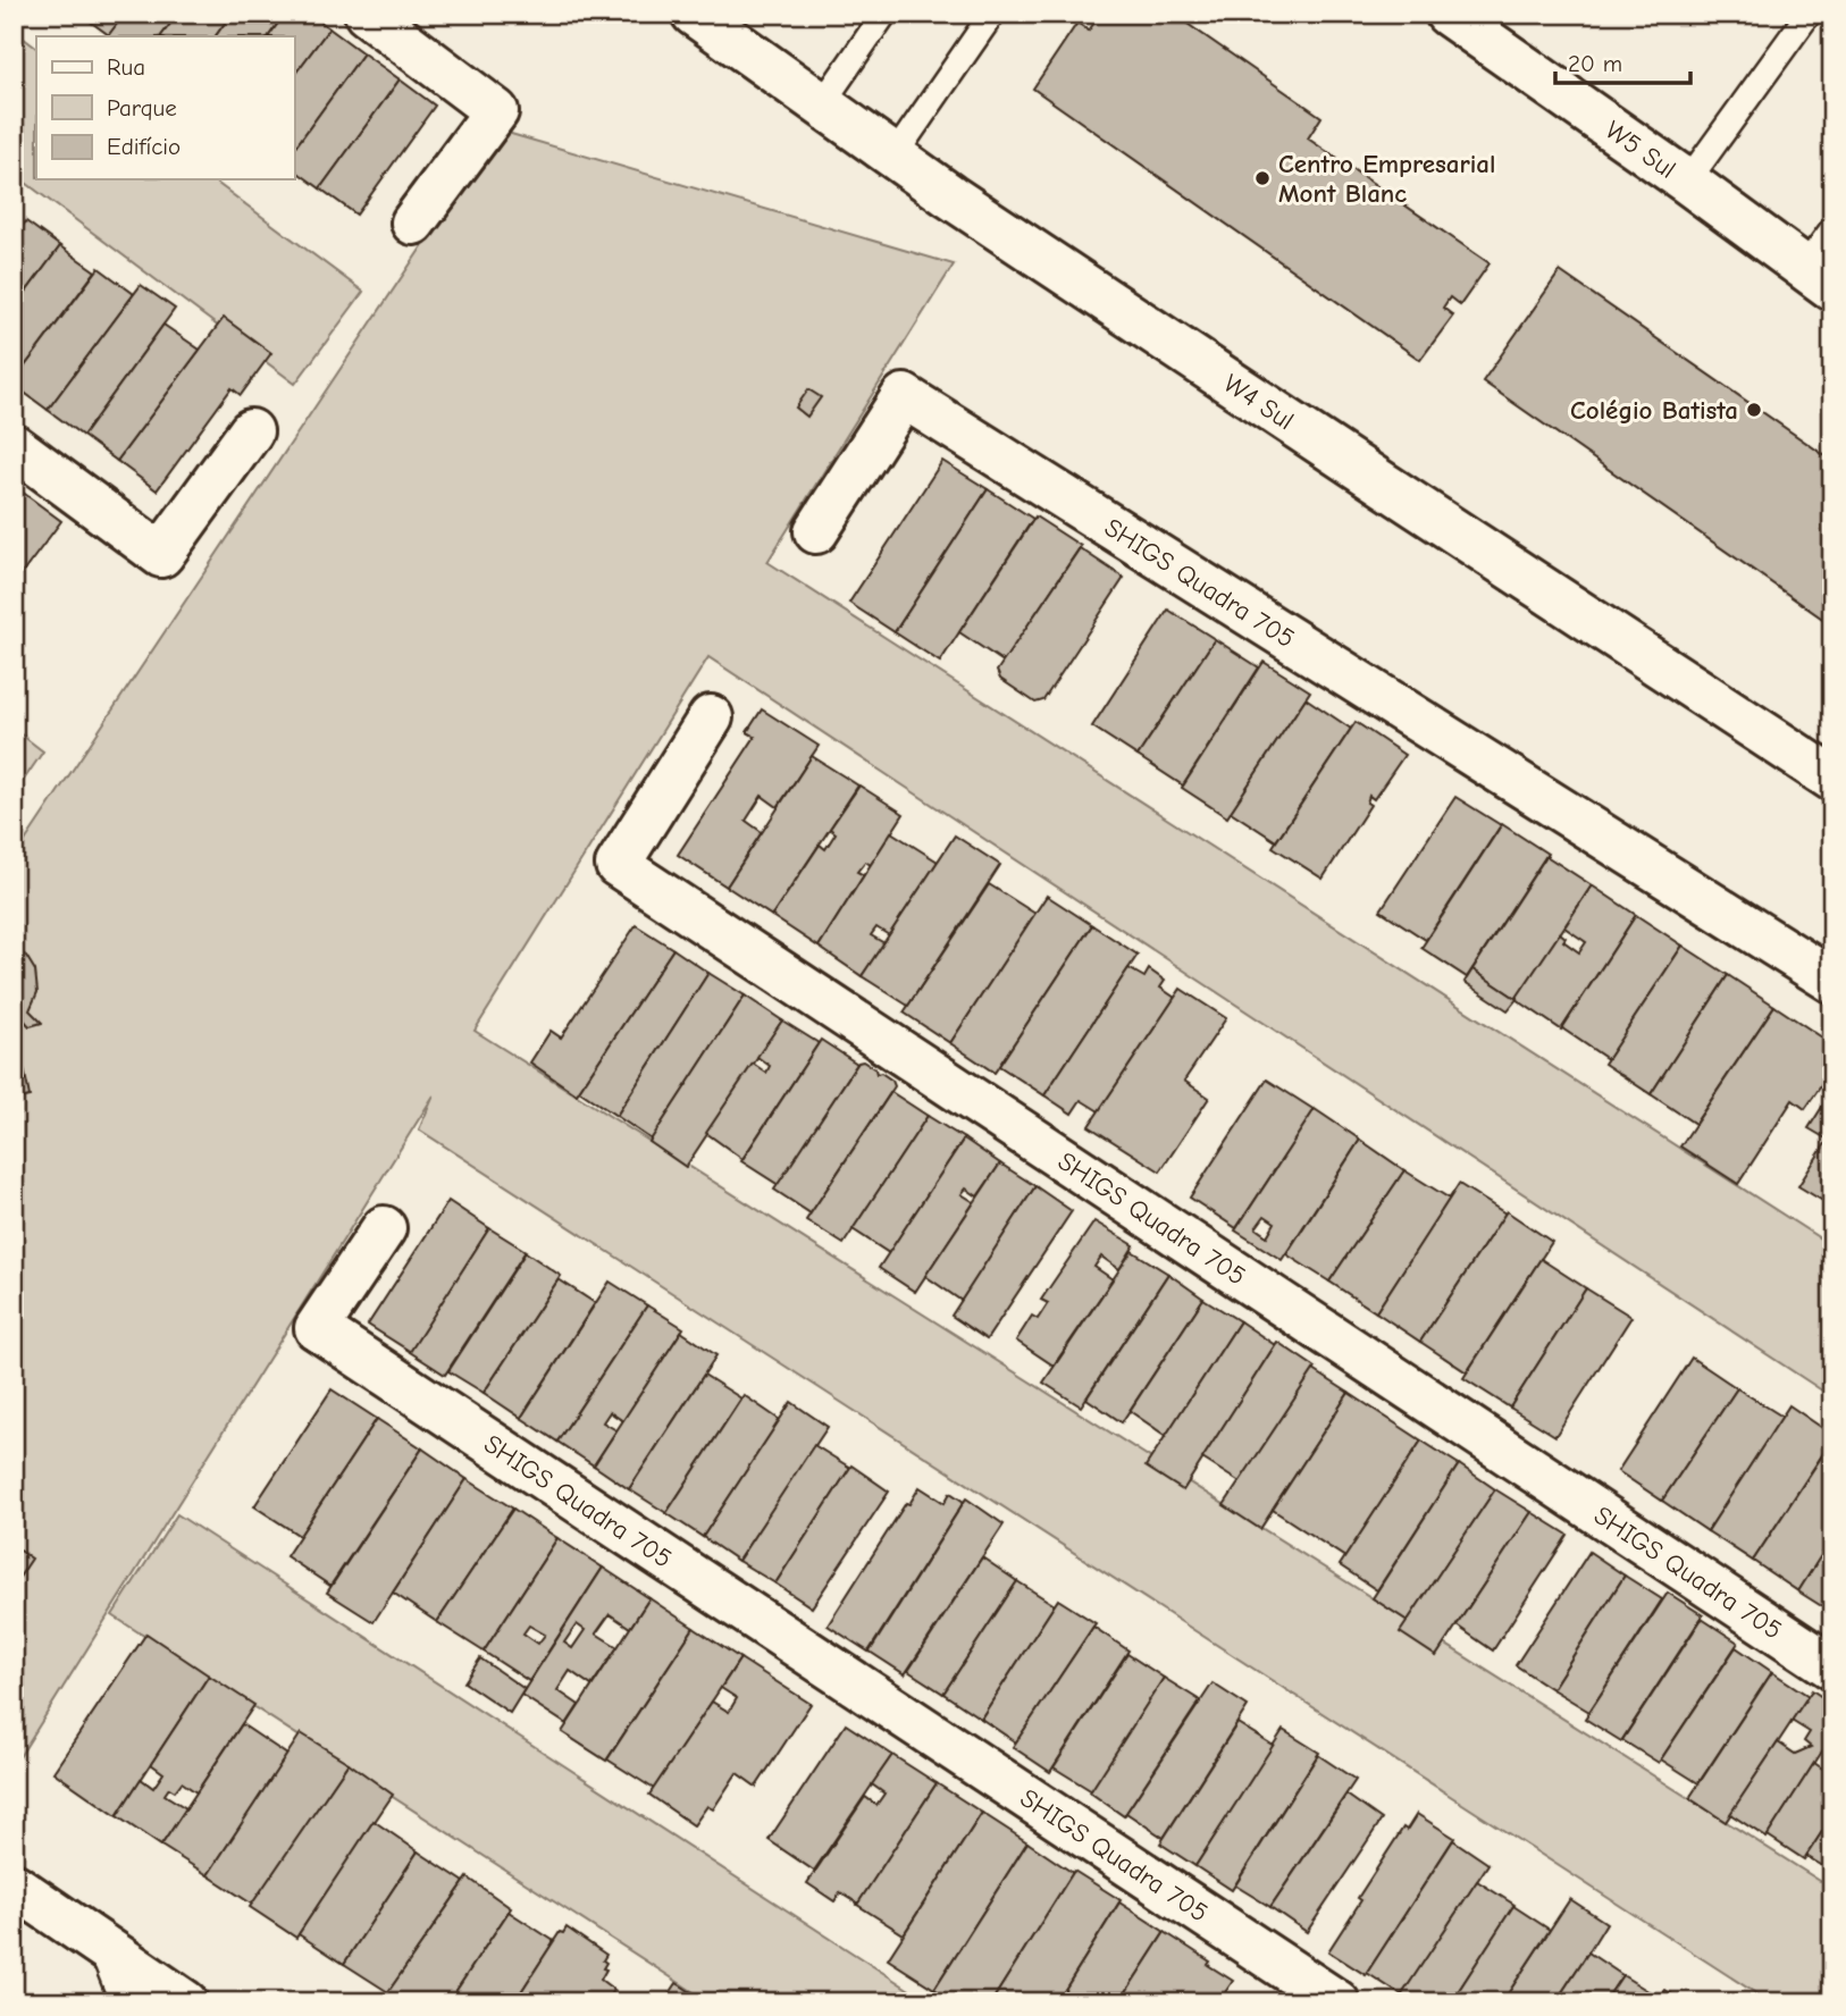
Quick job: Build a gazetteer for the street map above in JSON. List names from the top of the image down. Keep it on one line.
{"streets":{"street":["W5 Sul","W4 Sul","SHIGS Quadra 705"]},"places":["Centro Empresarial Mont Blanc","Colégio Batista"],"legend":["Rua","Parque","Edifício"],"scale_bar":"20 m"}
